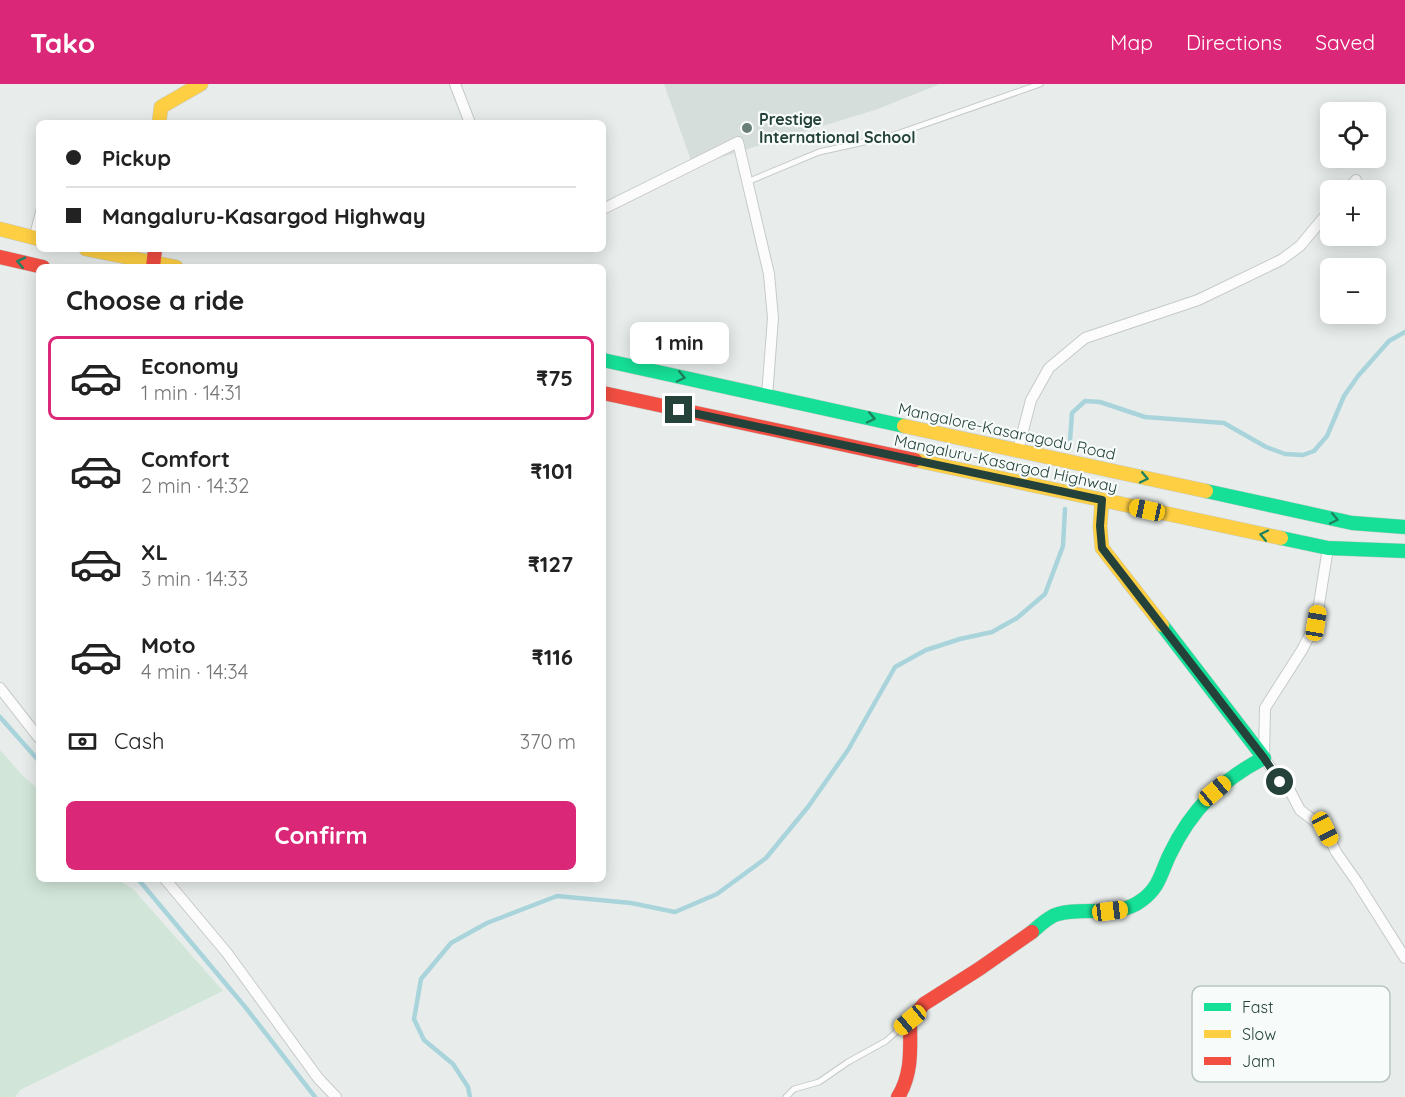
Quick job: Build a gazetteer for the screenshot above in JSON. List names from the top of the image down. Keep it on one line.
{"streets":{"main road":["Mangalore-Kasaragodu Road","Mangaluru-Kasargod Highway"]},"one_way":["Mangalore-Kasaragodu Road"],"places":["Prestige International School"],"legend":["Fast","Slow","Jam"],"page":{"header":"Tako","nav":["Map","Directions","Saved"],"map_buttons":["+","−"],"banner":["Pickup","Mangaluru-Kasargod Highway"],"heading":"Choose a ride","bubble":"1 min","list":[{"name":"Economy","note":"1 min · 14:31","value":"₹75"},{"name":"Comfort","note":"2 min · 14:32","value":"₹101"},{"name":"XL","note":"3 min · 14:33","value":"₹127"},{"name":"Moto","note":"4 min · 14:34","value":"₹116"}],"pay":["Cash","370 m"],"buttons":"Confirm"}}
